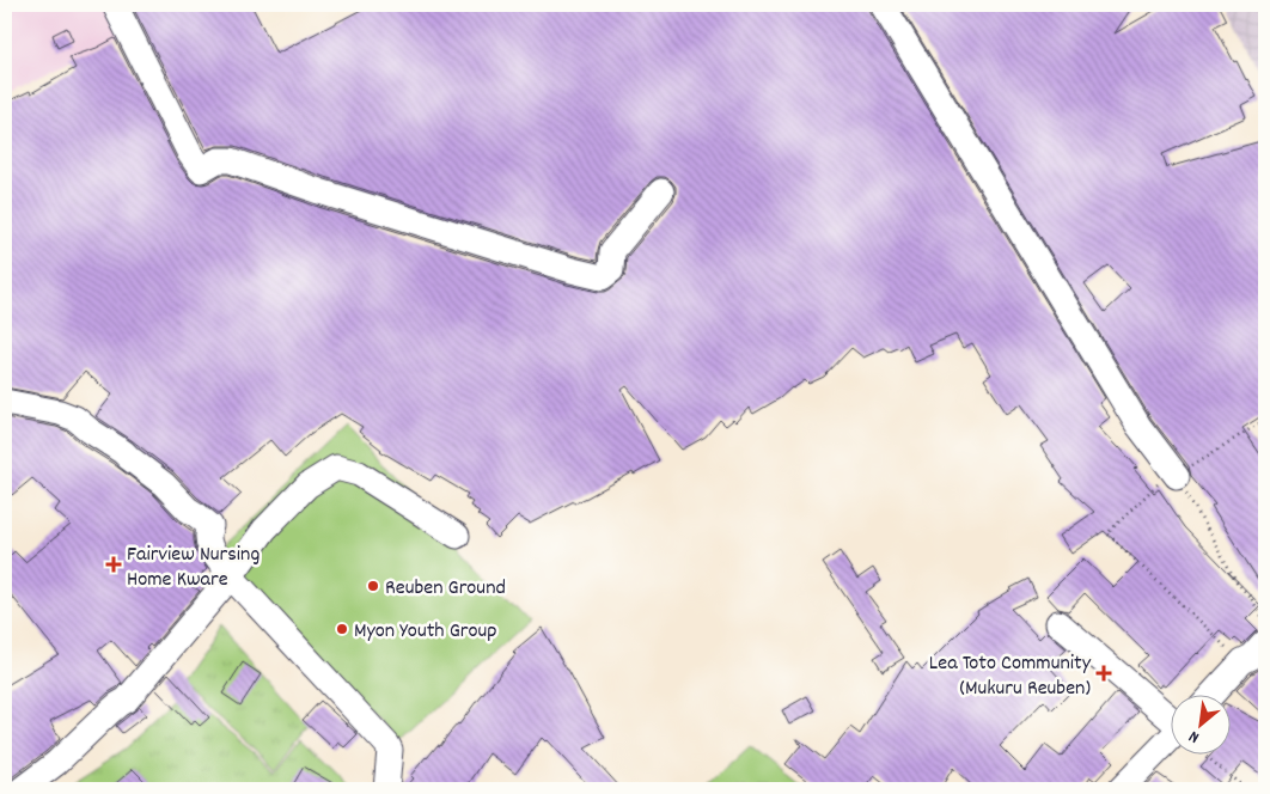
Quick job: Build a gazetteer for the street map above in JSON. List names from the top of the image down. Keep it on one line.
{"places":{"health":["Fairview Nursing Home Kware","Lea Toto Community (Mukuru Reuben)"],"other":["Reuben Ground","Myon Youth Group"]},"north":"bottom left"}
